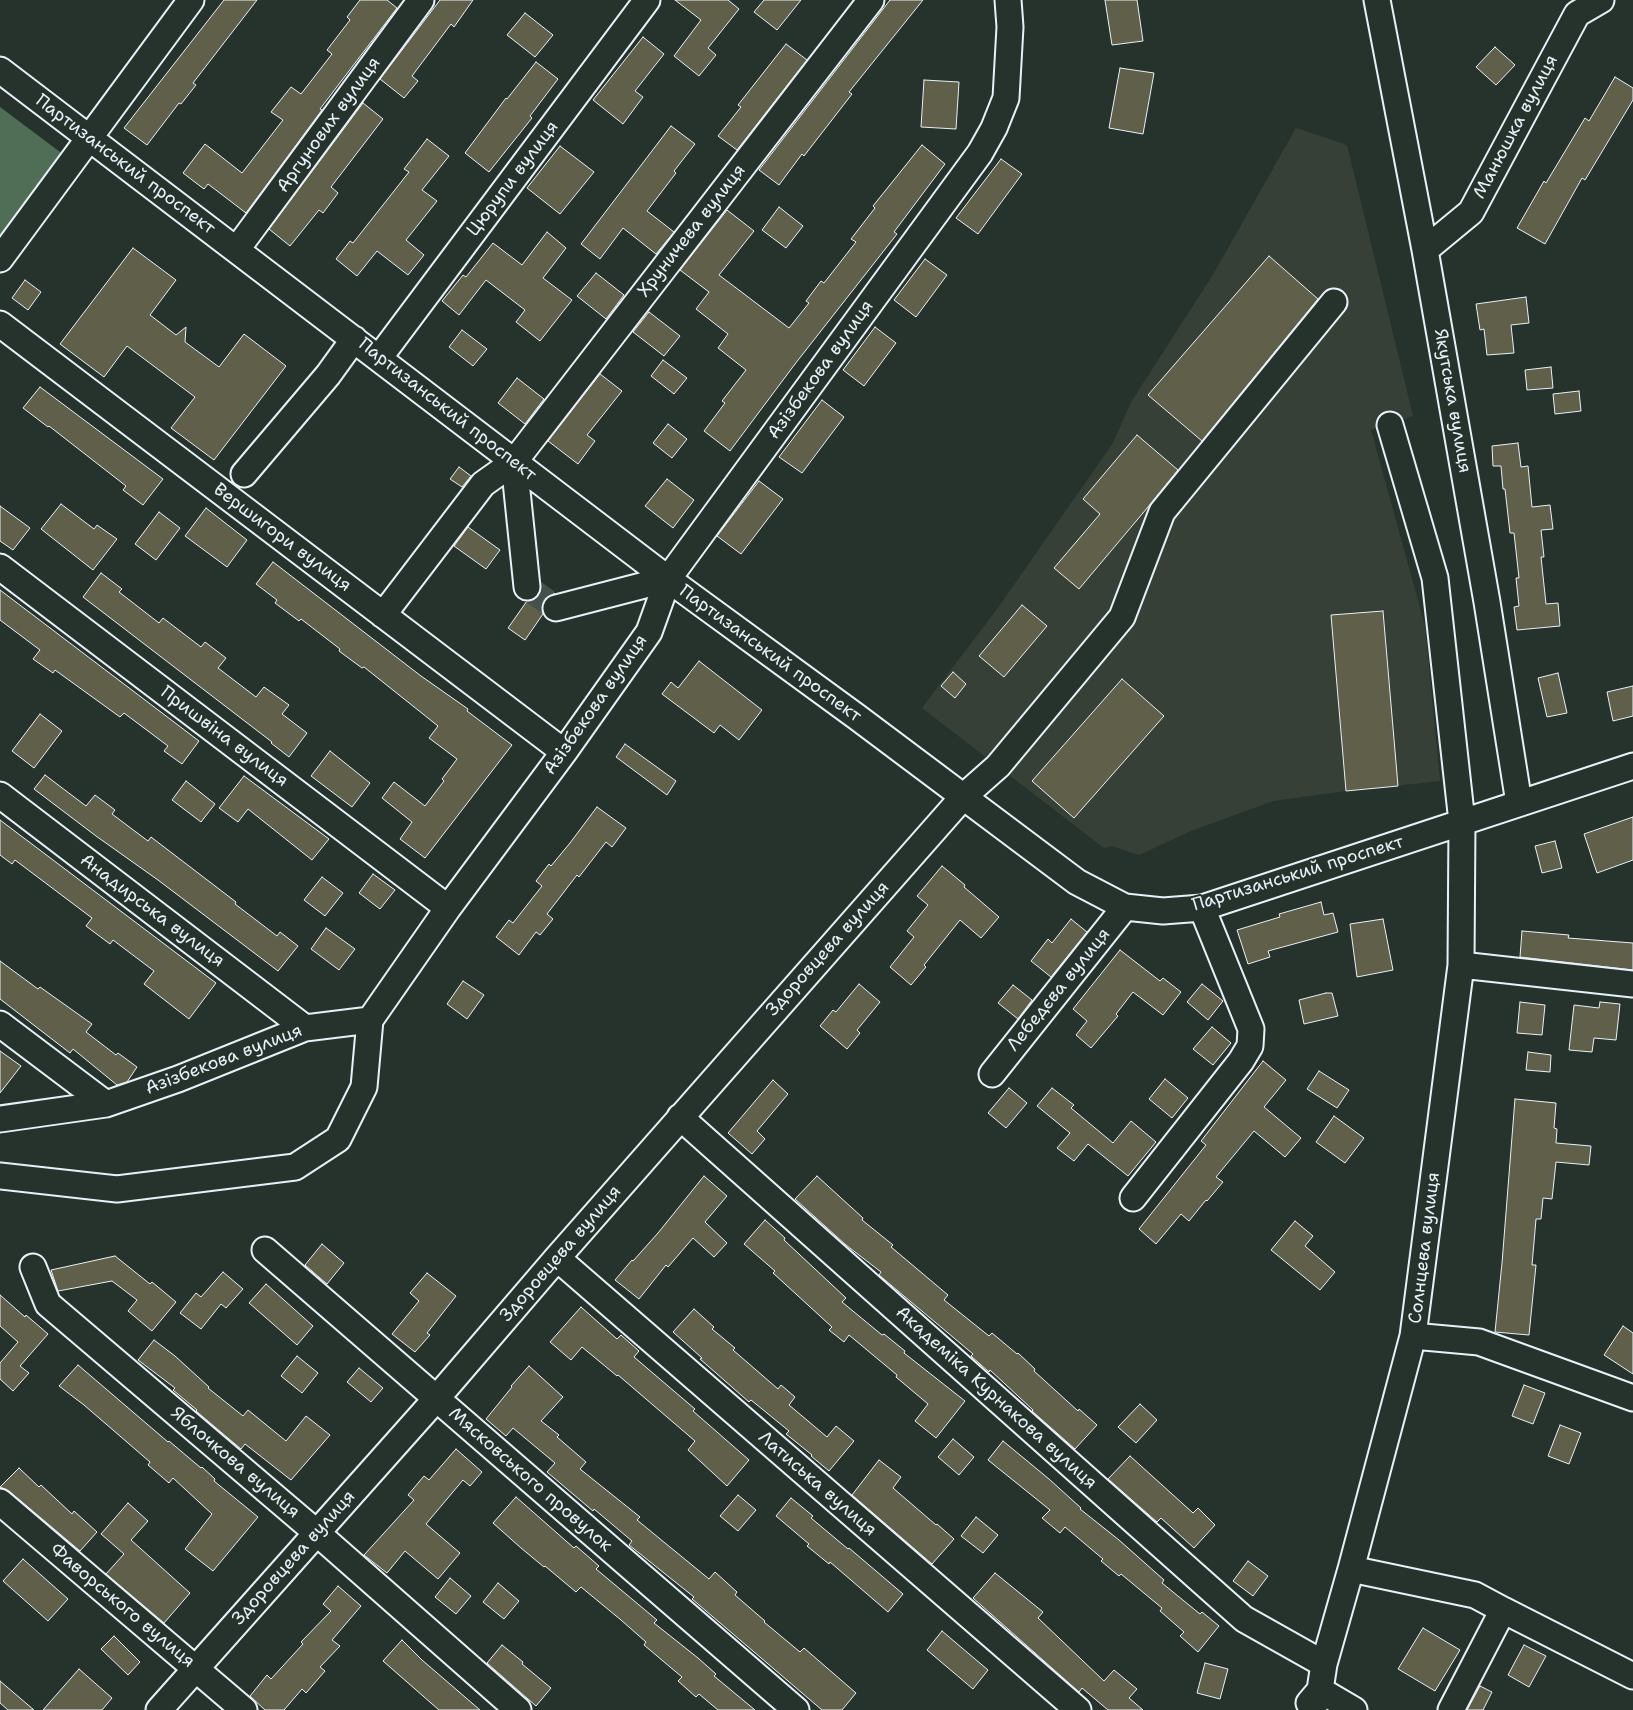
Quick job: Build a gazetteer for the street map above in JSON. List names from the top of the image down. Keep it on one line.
{"streets":{"street":["Аргунових вулиця","Манюшка вулиця","Партизанський проспект","Цюрупи вулиця","Хруничева вулиця","Азізбекова вулиця","Якутська вулиця","Вершигори вулиця","Пришвіна вулиця","Анадирська вулиця","Здоровцева вулиця","Лебедєва вулиця","Солнцева вулиця","Академіка Курнакова вулиця","Яблочкова вулиця","Мясковського провулок","Латиська вулиця","Фаворського вулиця"]},"crossings":[["Аргунових вулиця","Партизанський проспект"],["Манюшка вулиця","Якутська вулиця"],["Партизанський проспект","Цюрупи вулиця"],["Партизанський проспект","Хруничева вулиця"],["Партизанський проспект","Азізбекова вулиця"],["Партизанський проспект","Якутська вулиця"],["Партизанський проспект","Здоровцева вулиця"],["Партизанський проспект","Лебедєва вулиця"],["Партизанський проспект","Солнцева вулиця"],["Хруничева вулиця","Вершигори вулиця"],["Азізбекова вулиця","Вершигори вулиця"],["Азізбекова вулиця","Пришвіна вулиця"],["Азізбекова вулиця","Анадирська вулиця"],["Здоровцева вулиця","Академіка Курнакова вулиця"],["Здоровцева вулиця","Яблочкова вулиця"],["Здоровцева вулиця","Мясковського провулок"],["Здоровцева вулиця","Латиська вулиця"],["Здоровцева вулиця","Фаворського вулиця"],["Солнцева вулиця","Академіка Курнакова вулиця"]]}
